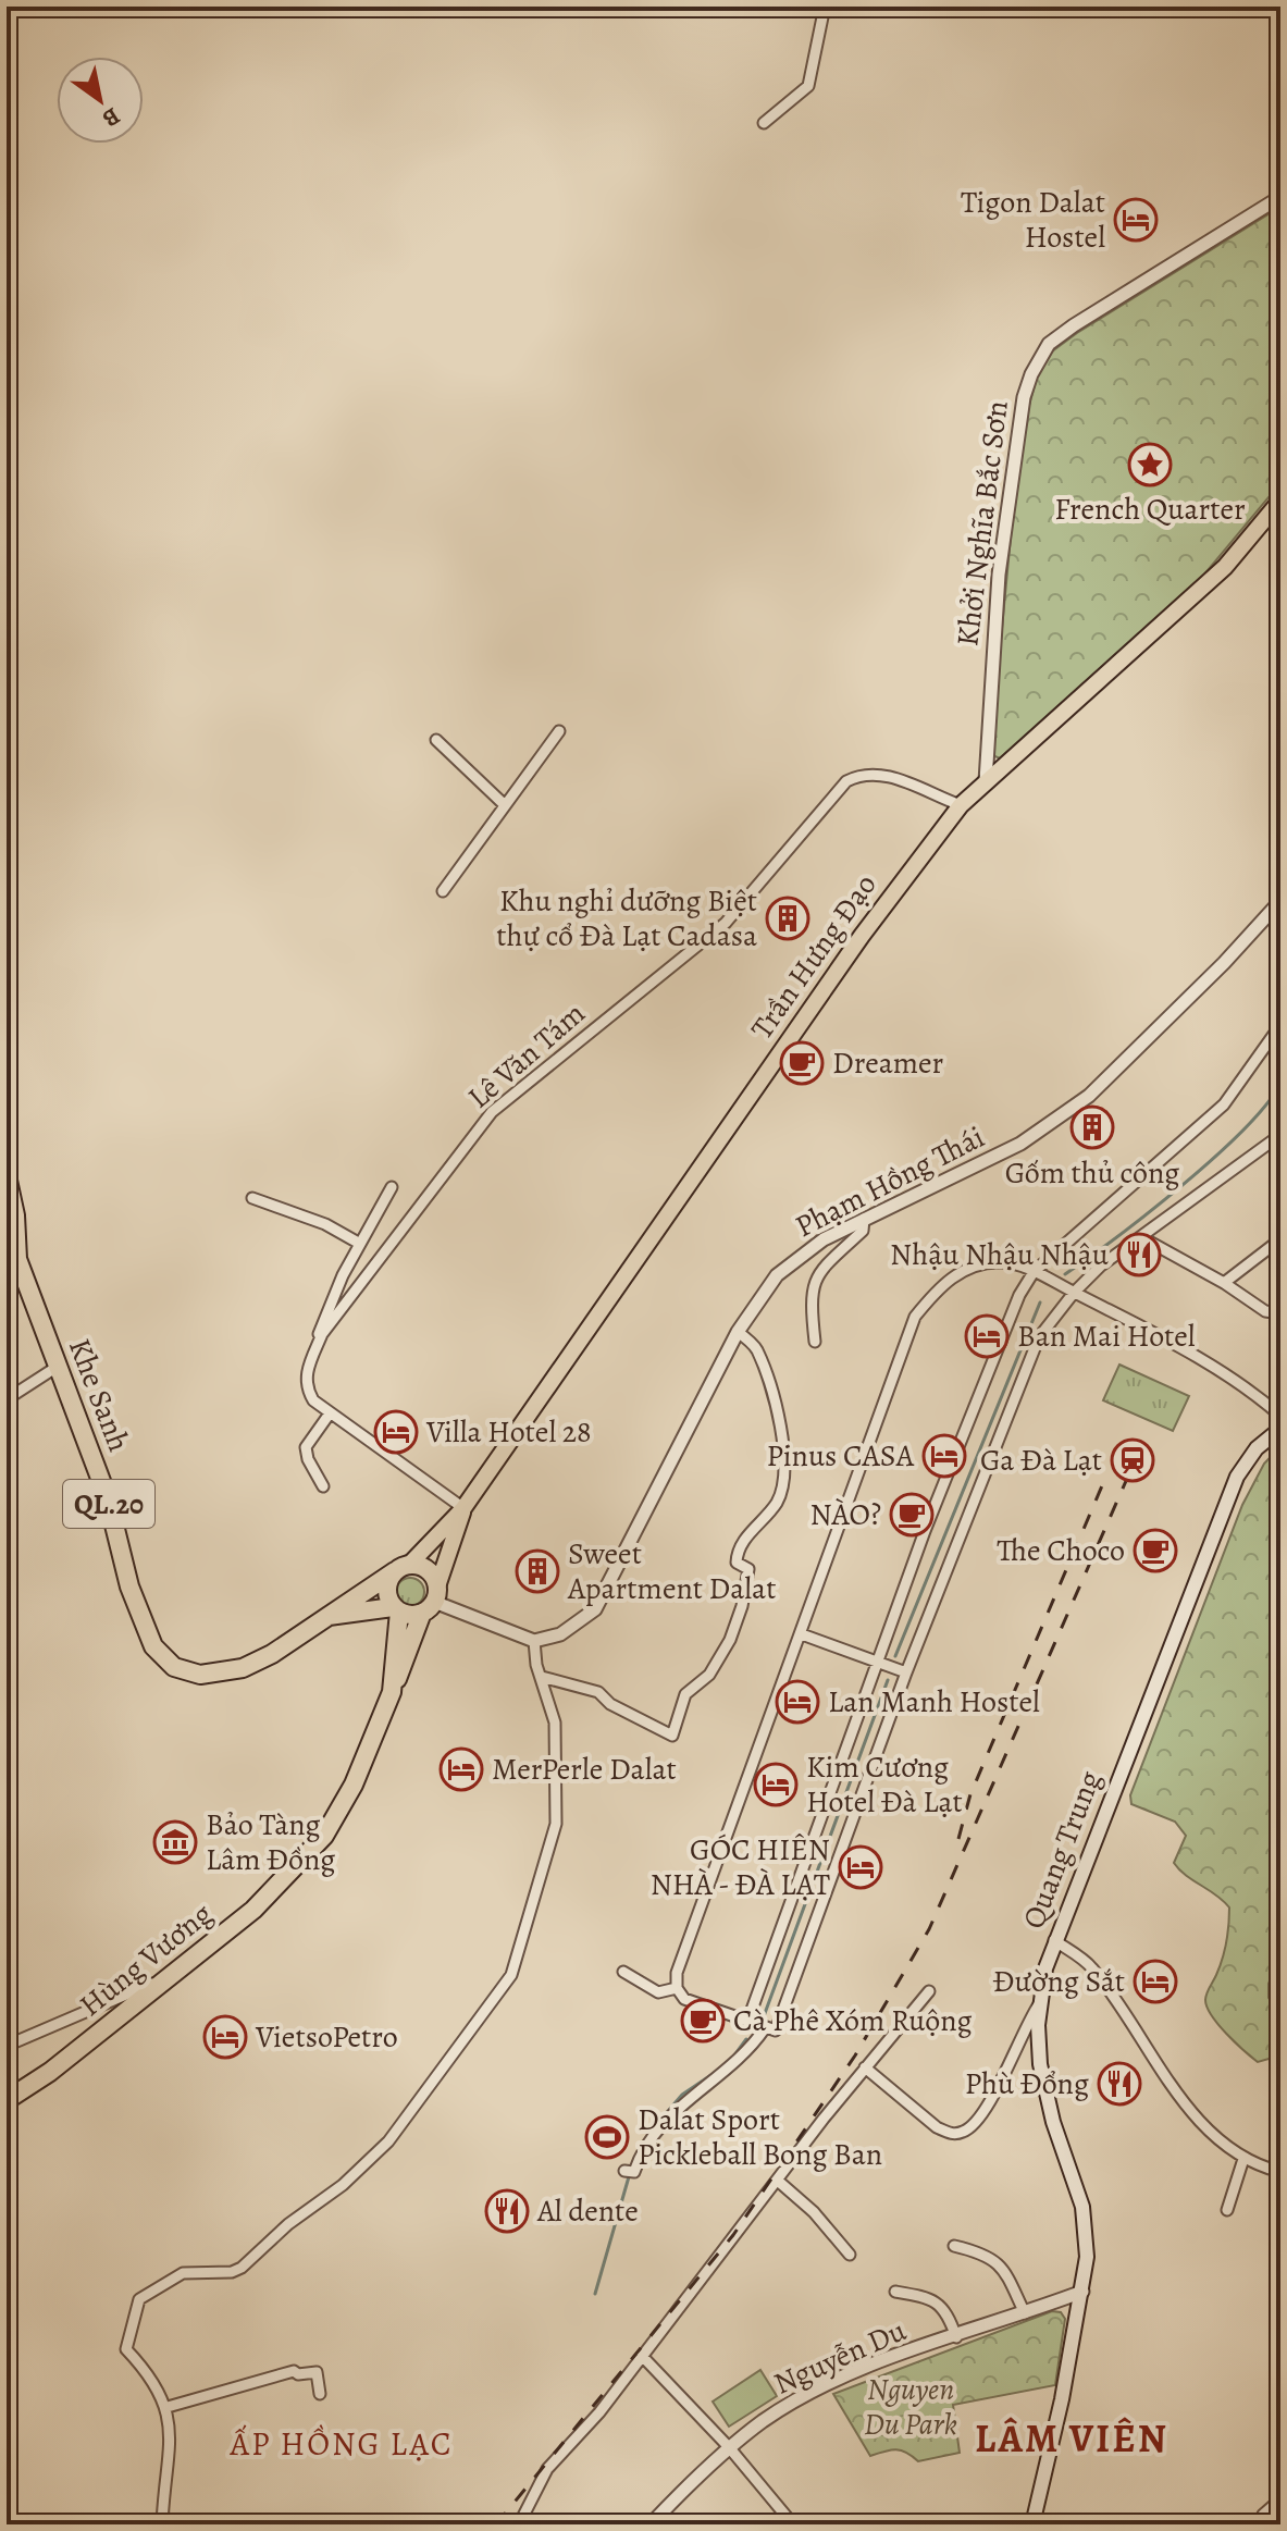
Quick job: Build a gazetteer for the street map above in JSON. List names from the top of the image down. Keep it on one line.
{"streets":{"highway":["Khe Sanh","QL.20","Hùng Vương"],"main road":["Trần Hưng Đạo","Quang Trung"],"street":["Khởi Nghĩa Bắc Sơn","Lê Văn Tám","Phạm Hồng Thái","Nguyễn Du"]},"crossings":[["Khởi Nghĩa Bắc Sơn","Trần Hưng Đạo"],["Trần Hưng Đạo","Lê Văn Tám"],["Trần Hưng Đạo","Khe Sanh"],["Trần Hưng Đạo","QL.20"],["Trần Hưng Đạo","Hùng Vương"],["Khe Sanh","QL.20"],["Khe Sanh","Hùng Vương"],["QL.20","Hùng Vương"],["Quang Trung","Nguyễn Du"]],"districts":["LÂM VIÊN","ẤP HỒNG LẠC"],"parks":["Nguyen Du Park"],"places":{"hotel":["Tigon Dalat Hostel","Ban Mai Hotel","Villa Hotel 28","Pinus CASA","Lan Manh Hostel","MerPerle Dalat","Kim Cương Hotel Đà Lạt","GÓC HIÊN NHÀ - ĐÀ LẠT","Đường Sắt","VietsoPetro"],"place":["French Quarter"],"building":["Khu nghỉ dưỡng Biệt thự cổ Đà Lạt Cadasa","Gốm thủ công","Sweet Apartment Dalat"],"cafe":["Dreamer","NÀO?","The Choco","Cà Phê Xóm Ruộng"],"restaurant":["Nhậu Nhậu Nhậu","Phù Đổng","Al dente"],"station":["Ga Đà Lạt"],"museum":["Bảo Tàng Lâm Đồng"],"sports":["Dalat Sport Pickleball Bong Ban"]},"north":"bottom right"}
